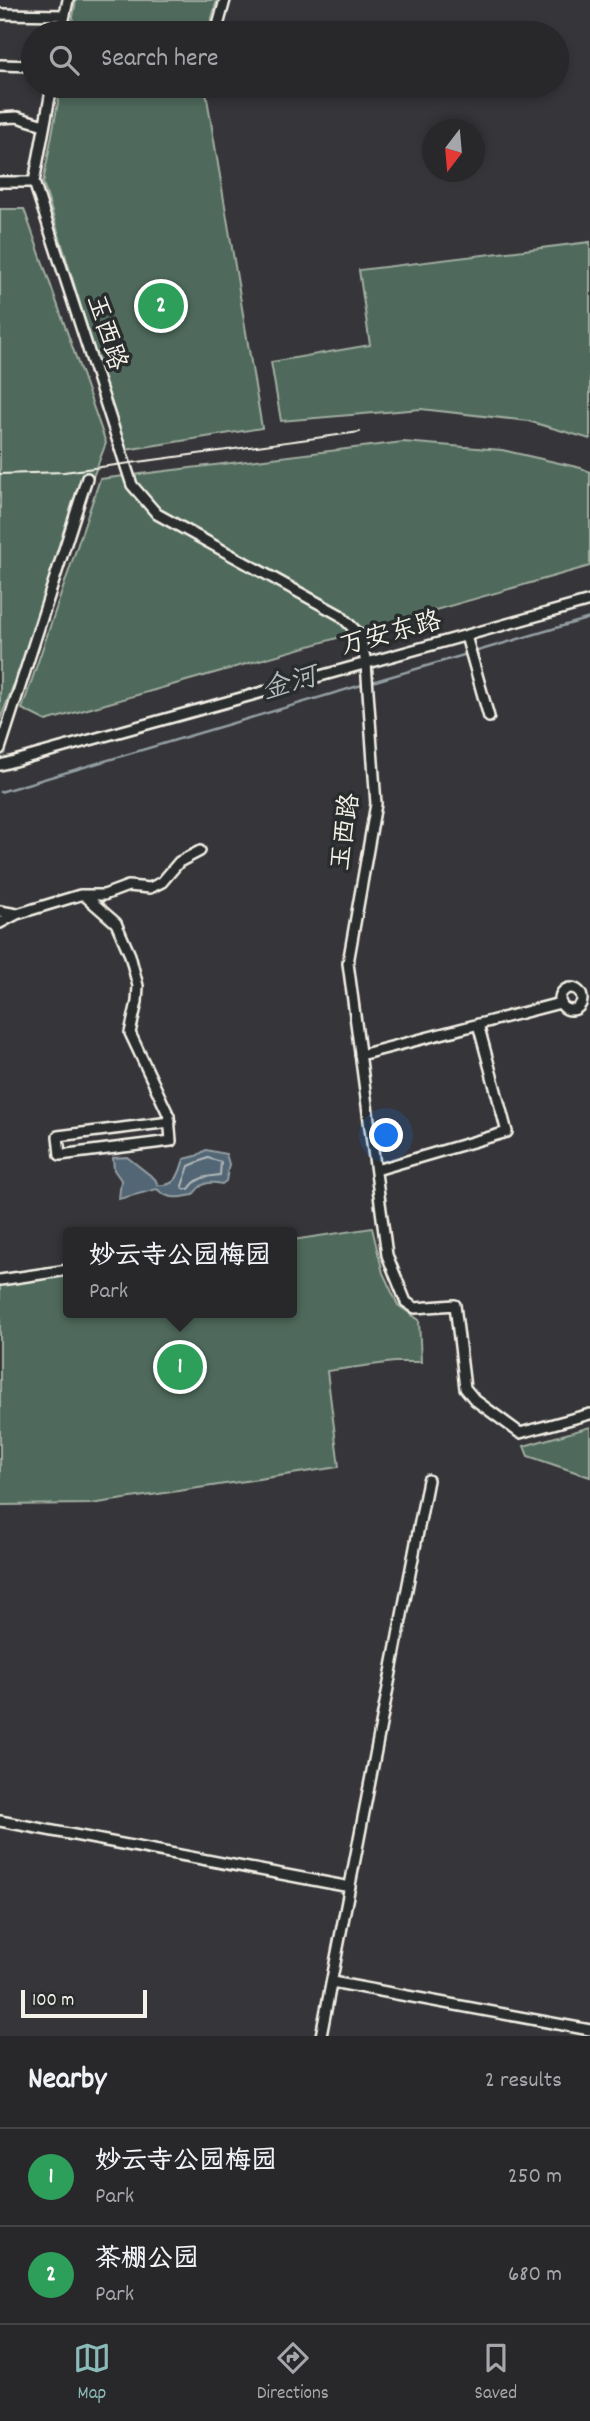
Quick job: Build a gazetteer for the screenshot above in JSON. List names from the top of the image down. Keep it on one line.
{"streets":{"street":["玉西路","万安东路"]},"crossings":[["玉西路","万安东路"]],"water":["金河"],"scale_bar":"100 m","north":"bottom","page":{"search":"Search here","pins":["2","1"],"popup":["妙云寺公园梅园","Park"],"scale":"100 m","heading":["Nearby","2 results"],"list":[{"mark":"1","name":"妙云寺公园梅园","note":"Park","value":"250 m"},{"mark":"2","name":"茶棚公园","note":"Park","value":"680 m"}],"nav":["Map","Directions","Saved"]}}
